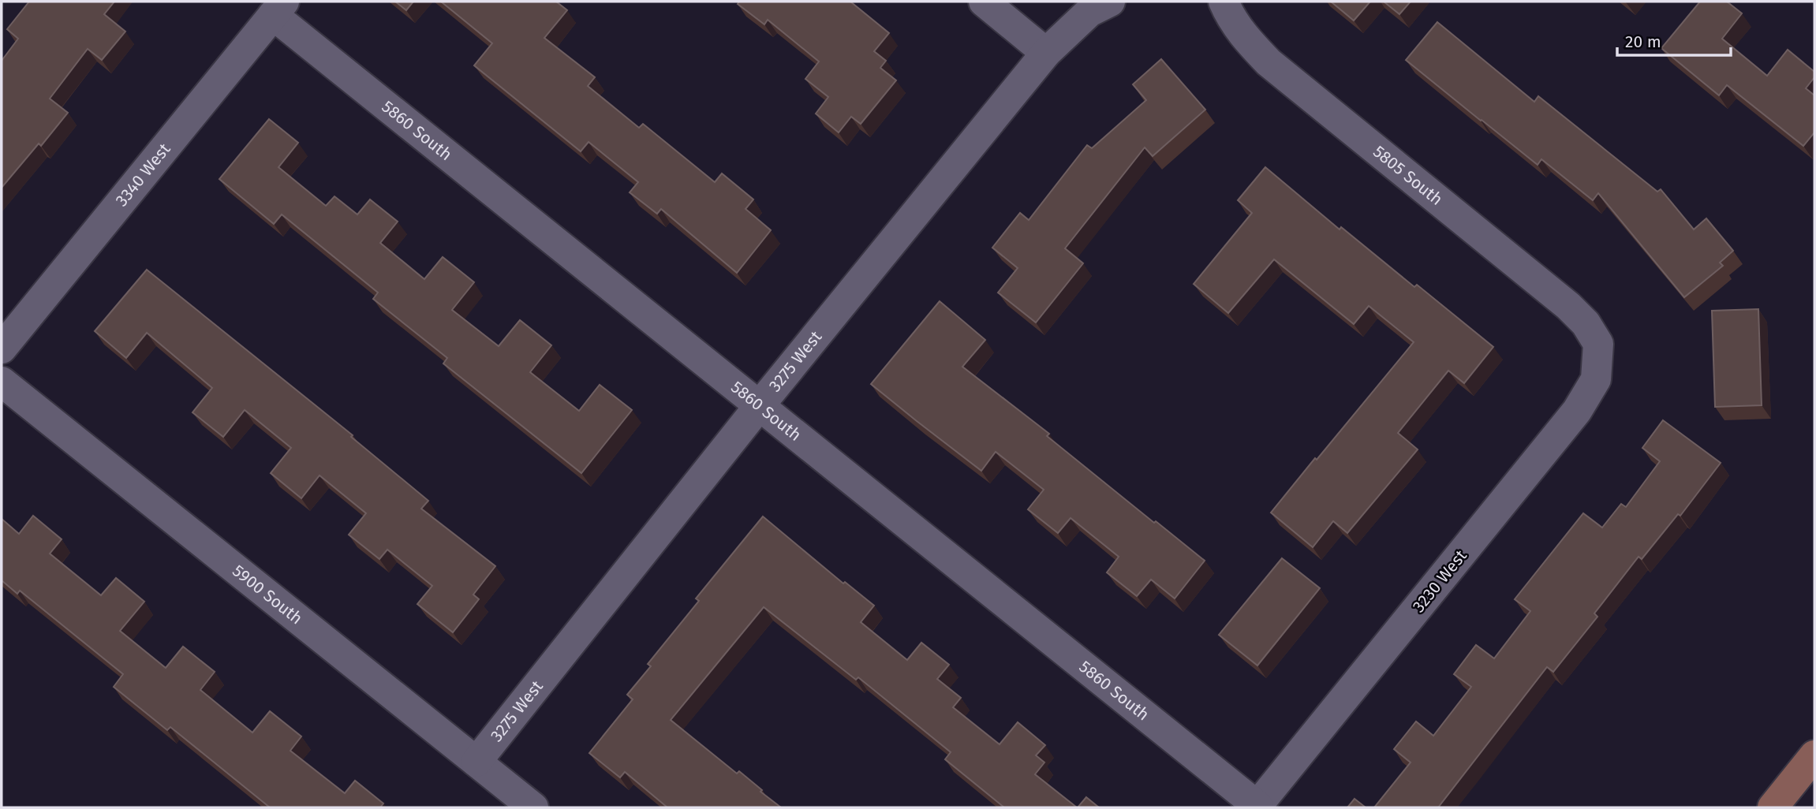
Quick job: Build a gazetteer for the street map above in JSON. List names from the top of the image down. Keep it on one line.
{"streets":{"street":["5860 South","3340 West","5805 South","3275 West","3230 West","5900 South"]},"crossings":[["5860 South","3340 West"],["5860 South","3275 West"],["5860 South","3230 West"],["5805 South","3230 West"],["3275 West","5900 South"]],"scale_bar":"20 m"}
